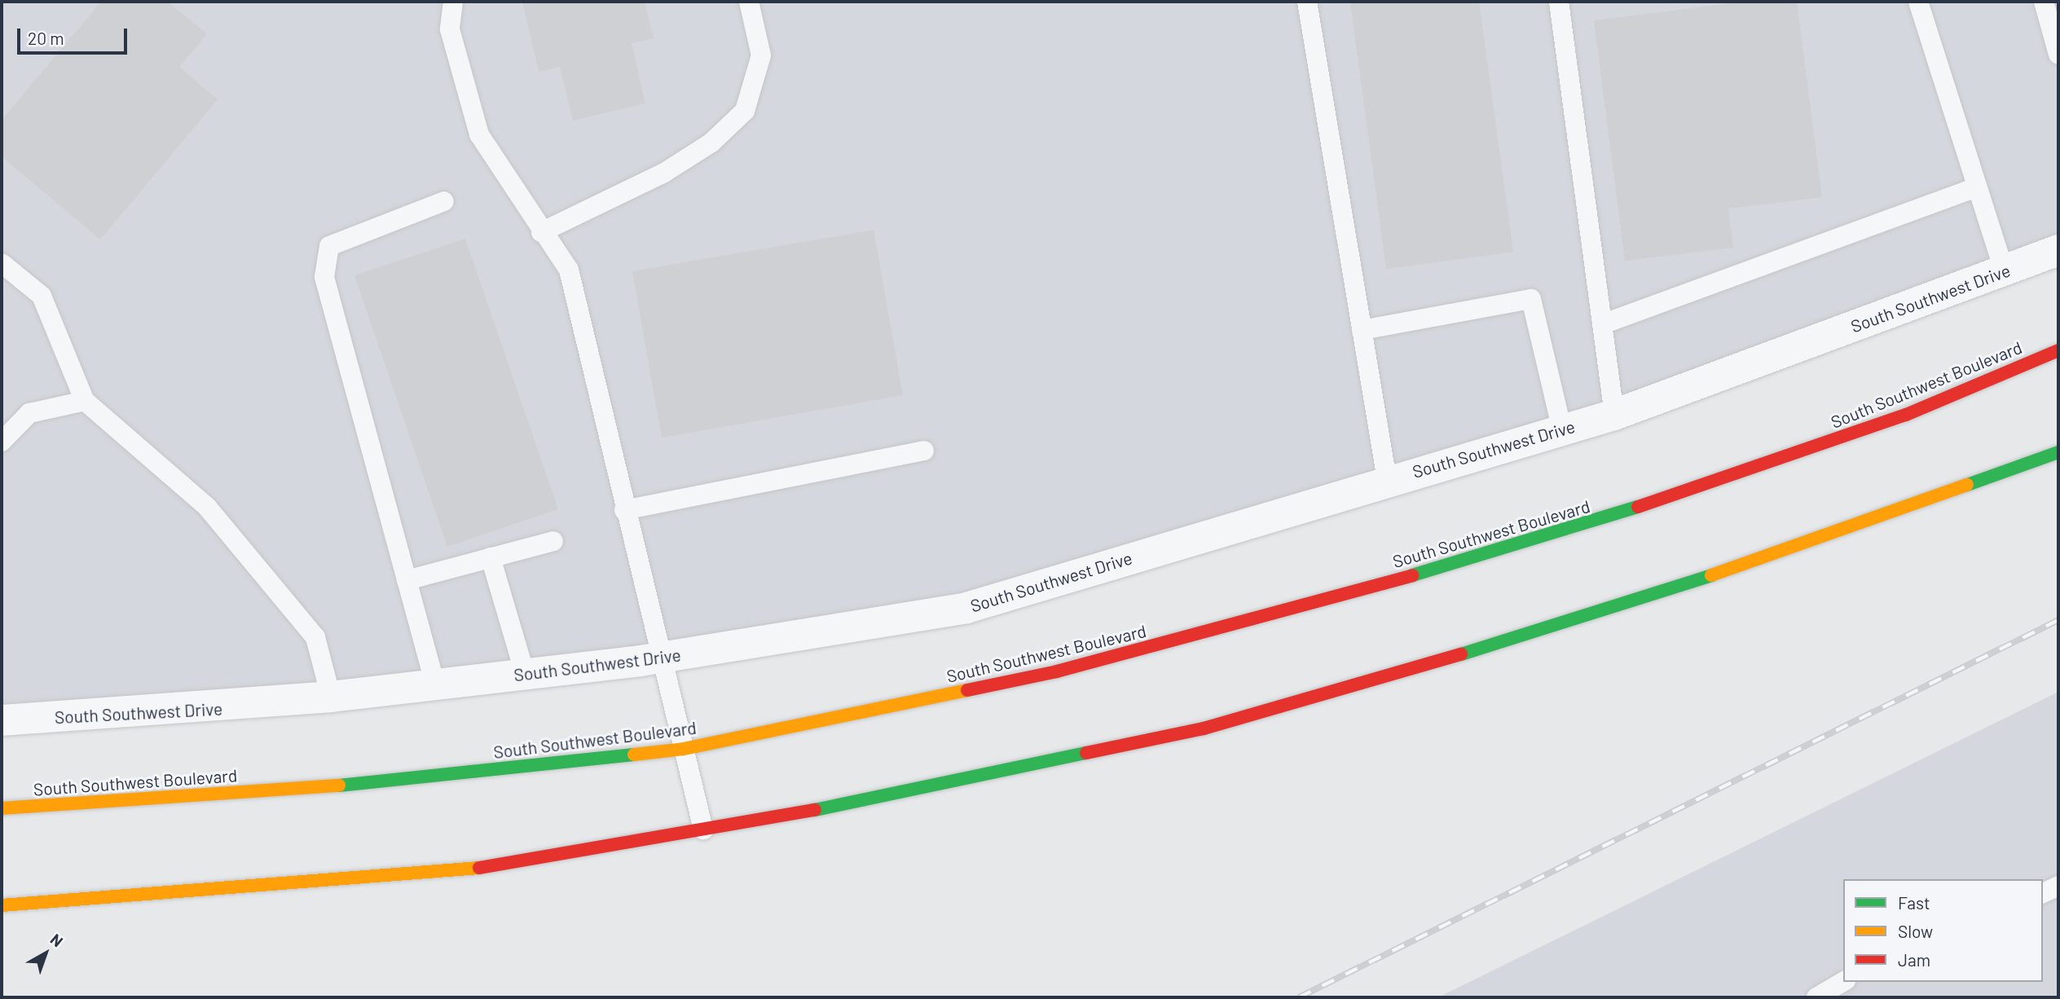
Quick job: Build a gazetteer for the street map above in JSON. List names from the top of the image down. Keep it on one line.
{"streets":{"main road":["South Southwest Boulevard"],"street":["South Southwest Drive"]},"legend":["Fast","Slow","Jam"],"scale_bar":"20 m","north":"top right"}
